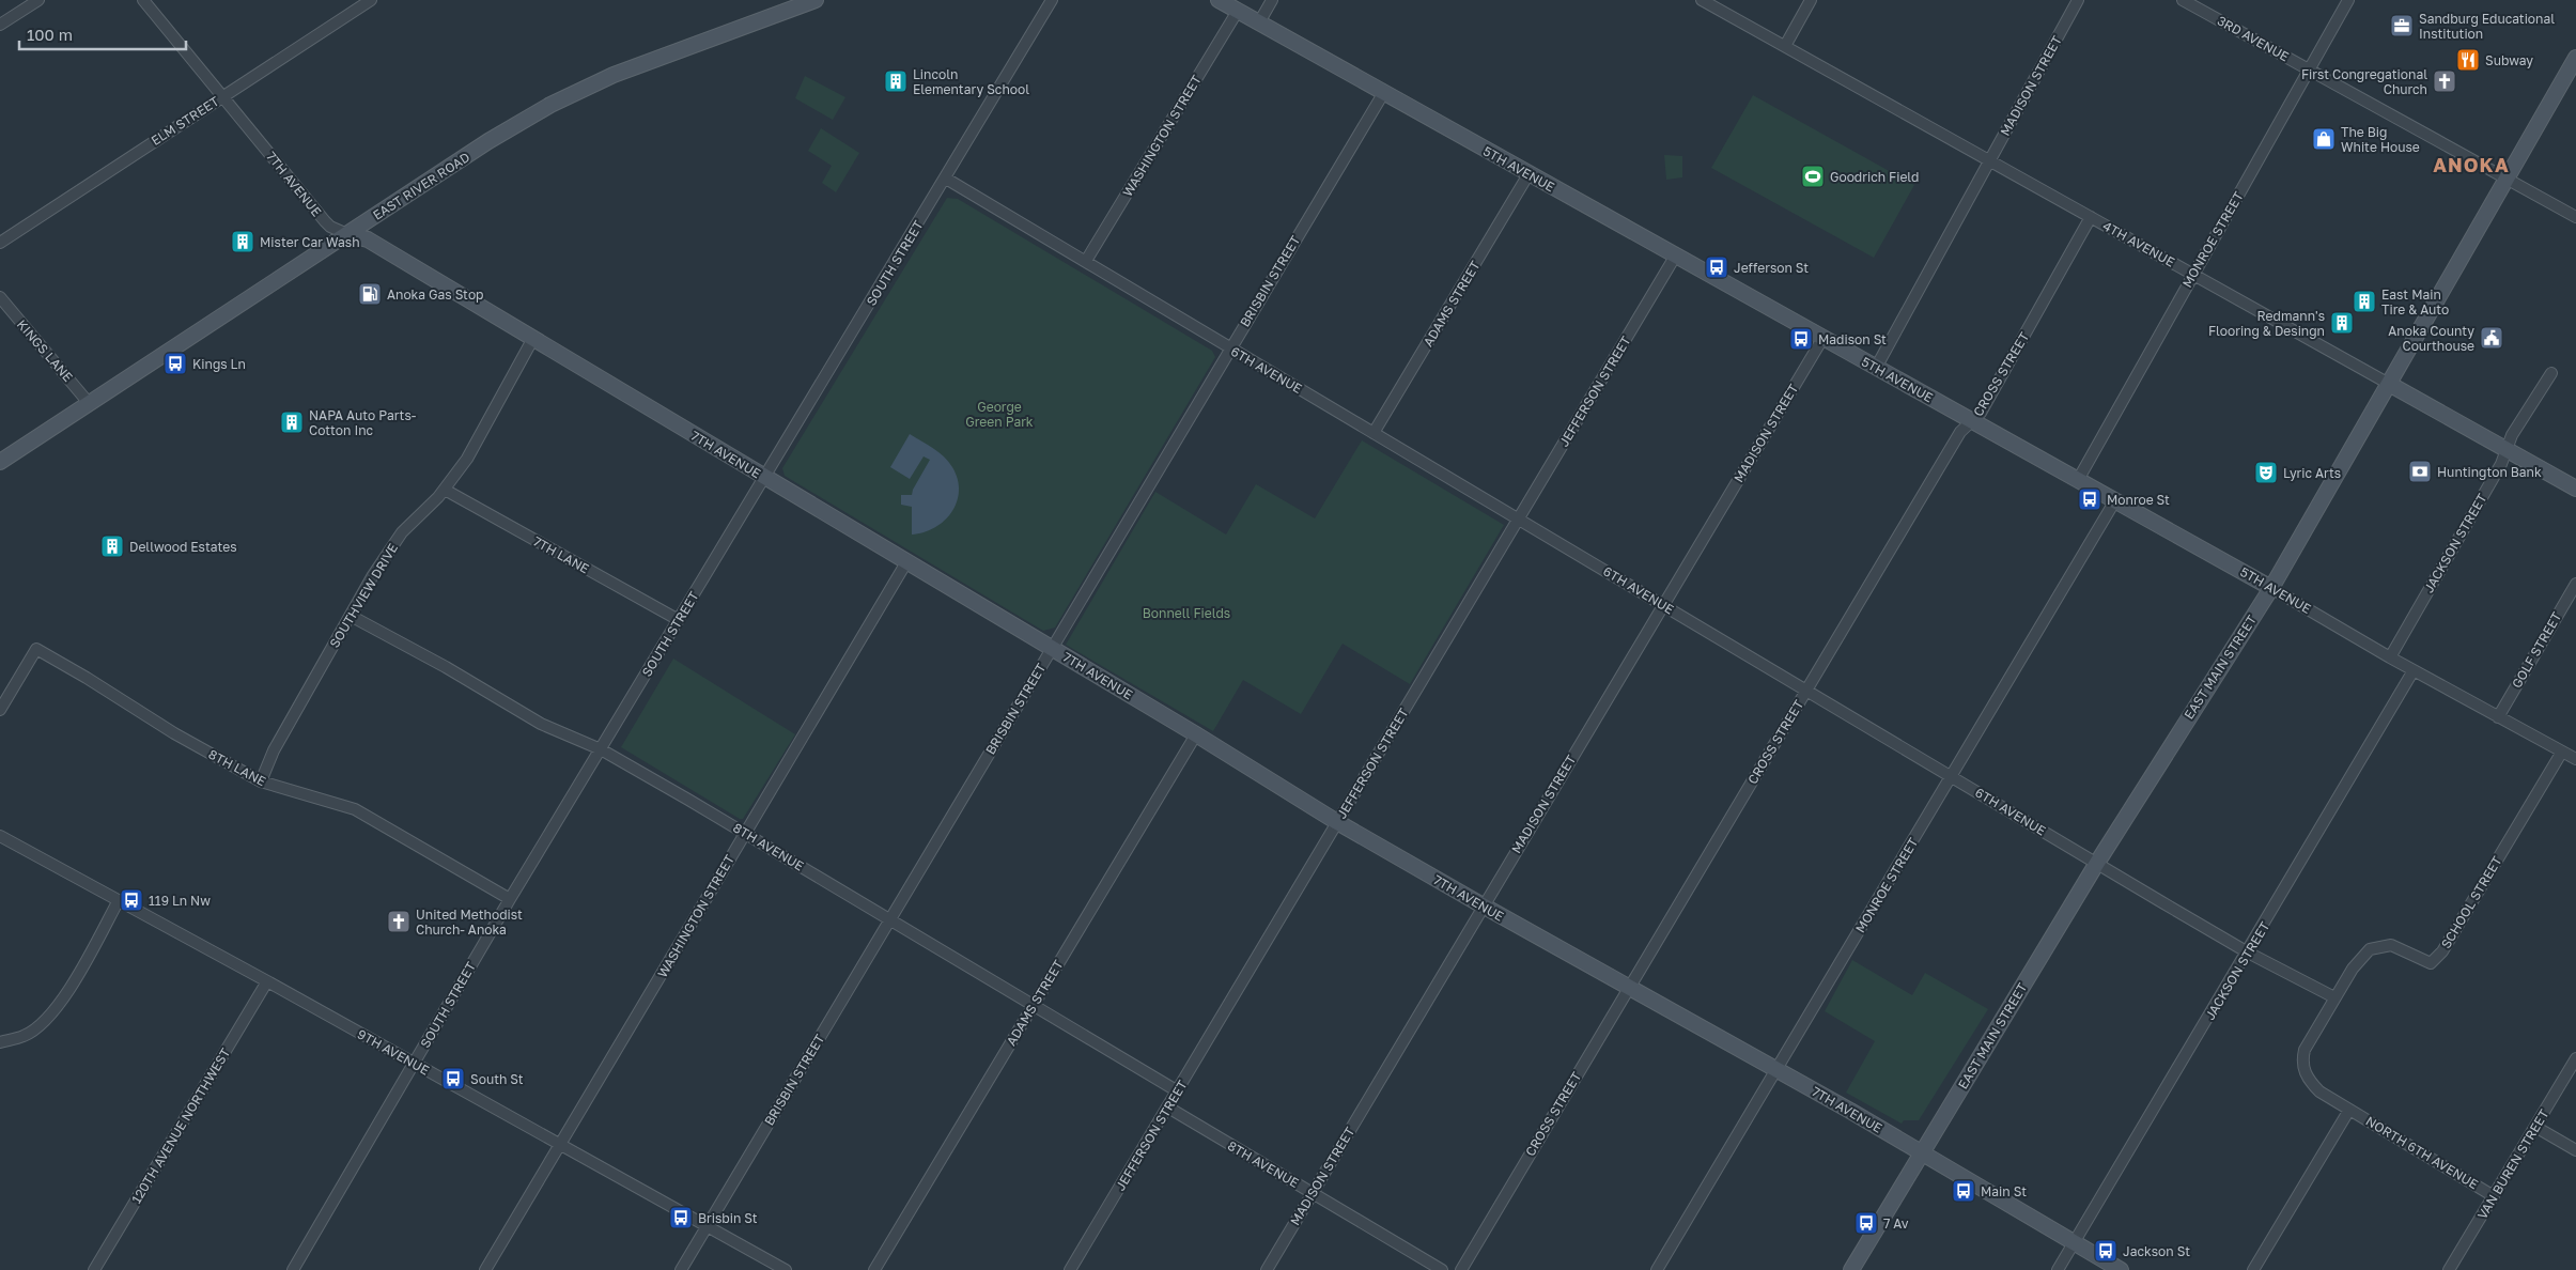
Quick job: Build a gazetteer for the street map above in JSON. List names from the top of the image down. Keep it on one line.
{"streets":{"main road":["5TH AVENUE","7TH AVENUE","EAST RIVER ROAD","4TH AVENUE","EAST MAIN STREET"],"street":["3RD AVENUE","MADISON STREET","ELM STREET","WASHINGTON STREET","MONROE STREET","SOUTH STREET","BRISBIN STREET","ADAMS STREET","KINGS LANE","6TH AVENUE","CROSS STREET","JEFFERSON STREET","JACKSON STREET","7TH LANE","SOUTHVIEW DRIVE","GOLF STREET","8TH LANE","8TH AVENUE","SCHOOL STREET","9TH AVENUE","120TH AVENUE NORTHWEST","NORTH 6TH AVENUE","VAN BUREN STREET"]},"crossings":[["3RD AVENUE","MONROE STREET"],["3RD AVENUE","EAST MAIN STREET"],["MADISON STREET","5TH AVENUE"],["MADISON STREET","7TH AVENUE"],["MADISON STREET","4TH AVENUE"],["MADISON STREET","6TH AVENUE"],["MADISON STREET","8TH AVENUE"],["ELM STREET","7TH AVENUE"],["WASHINGTON STREET","5TH AVENUE"],["WASHINGTON STREET","7TH AVENUE"],["WASHINGTON STREET","6TH AVENUE"],["WASHINGTON STREET","8TH AVENUE"],["WASHINGTON STREET","9TH AVENUE"],["5TH AVENUE","MONROE STREET"],["5TH AVENUE","BRISBIN STREET"],["5TH AVENUE","ADAMS STREET"],["5TH AVENUE","CROSS STREET"],["5TH AVENUE","JEFFERSON STREET"],["5TH AVENUE","JACKSON STREET"],["5TH AVENUE","GOLF STREET"],["5TH AVENUE","EAST MAIN STREET"],["5TH AVENUE","SCHOOL STREET"],["7TH AVENUE","EAST RIVER ROAD"],["7TH AVENUE","MONROE STREET"],["7TH AVENUE","SOUTH STREET"],["7TH AVENUE","BRISBIN STREET"],["7TH AVENUE","ADAMS STREET"],["7TH AVENUE","CROSS STREET"],["7TH AVENUE","JEFFERSON STREET"],["7TH AVENUE","JACKSON STREET"],["7TH AVENUE","SOUTHVIEW DRIVE"],["7TH AVENUE","EAST MAIN STREET"],["EAST RIVER ROAD","KINGS LANE"],["MONROE STREET","4TH AVENUE"],["MONROE STREET","6TH AVENUE"],["4TH AVENUE","CROSS STREET"],["4TH AVENUE","JACKSON STREET"],["4TH AVENUE","EAST MAIN STREET"],["SOUTH STREET","6TH AVENUE"],["SOUTH STREET","7TH LANE"],["SOUTH STREET","8TH LANE"],["SOUTH STREET","8TH AVENUE"],["SOUTH STREET","9TH AVENUE"],["BRISBIN STREET","6TH AVENUE"],["BRISBIN STREET","8TH AVENUE"],["BRISBIN STREET","9TH AVENUE"],["ADAMS STREET","6TH AVENUE"],["ADAMS STREET","8TH AVENUE"],["6TH AVENUE","CROSS STREET"],["6TH AVENUE","JEFFERSON STREET"],["6TH AVENUE","JACKSON STREET"],["6TH AVENUE","EAST MAIN STREET"],["6TH AVENUE","SCHOOL STREET"],["JEFFERSON STREET","8TH AVENUE"],["7TH LANE","SOUTHVIEW DRIVE"],["SOUTHVIEW DRIVE","8TH LANE"],["SOUTHVIEW DRIVE","8TH AVENUE"],["SCHOOL STREET","NORTH 6TH AVENUE"],["9TH AVENUE","120TH AVENUE NORTHWEST"],["NORTH 6TH AVENUE","VAN BUREN STREET"]],"districts":["ANOKA"],"parks":["George Green Park","Bonnell Fields"],"places":{"office":["Sandburg Educational Institution"],"restaurant":["Subway"],"building":["Lincoln Elementary School","Mister Car Wash","East Main Tire & Auto","Redmann's Flooring & Desingn","NAPA Auto Parts- Cotton Inc","Dellwood Estates"],"church":["First Congregational Church","United Methodist Church- Anoka"],"shop":["The Big White House"],"sports":["Goodrich Field"],"bus stop":["Jefferson St","Madison St","Kings Ln","Monroe St","119 Ln Nw","South St","Main St","Brisbin St","7 Av","Jackson St"],"fuel station":["Anoka Gas Stop"],"public building":["Anoka County Courthouse"],"bank":["Huntington Bank"],"theatre":["Lyric Arts"]},"scale_bar":"100 m"}
